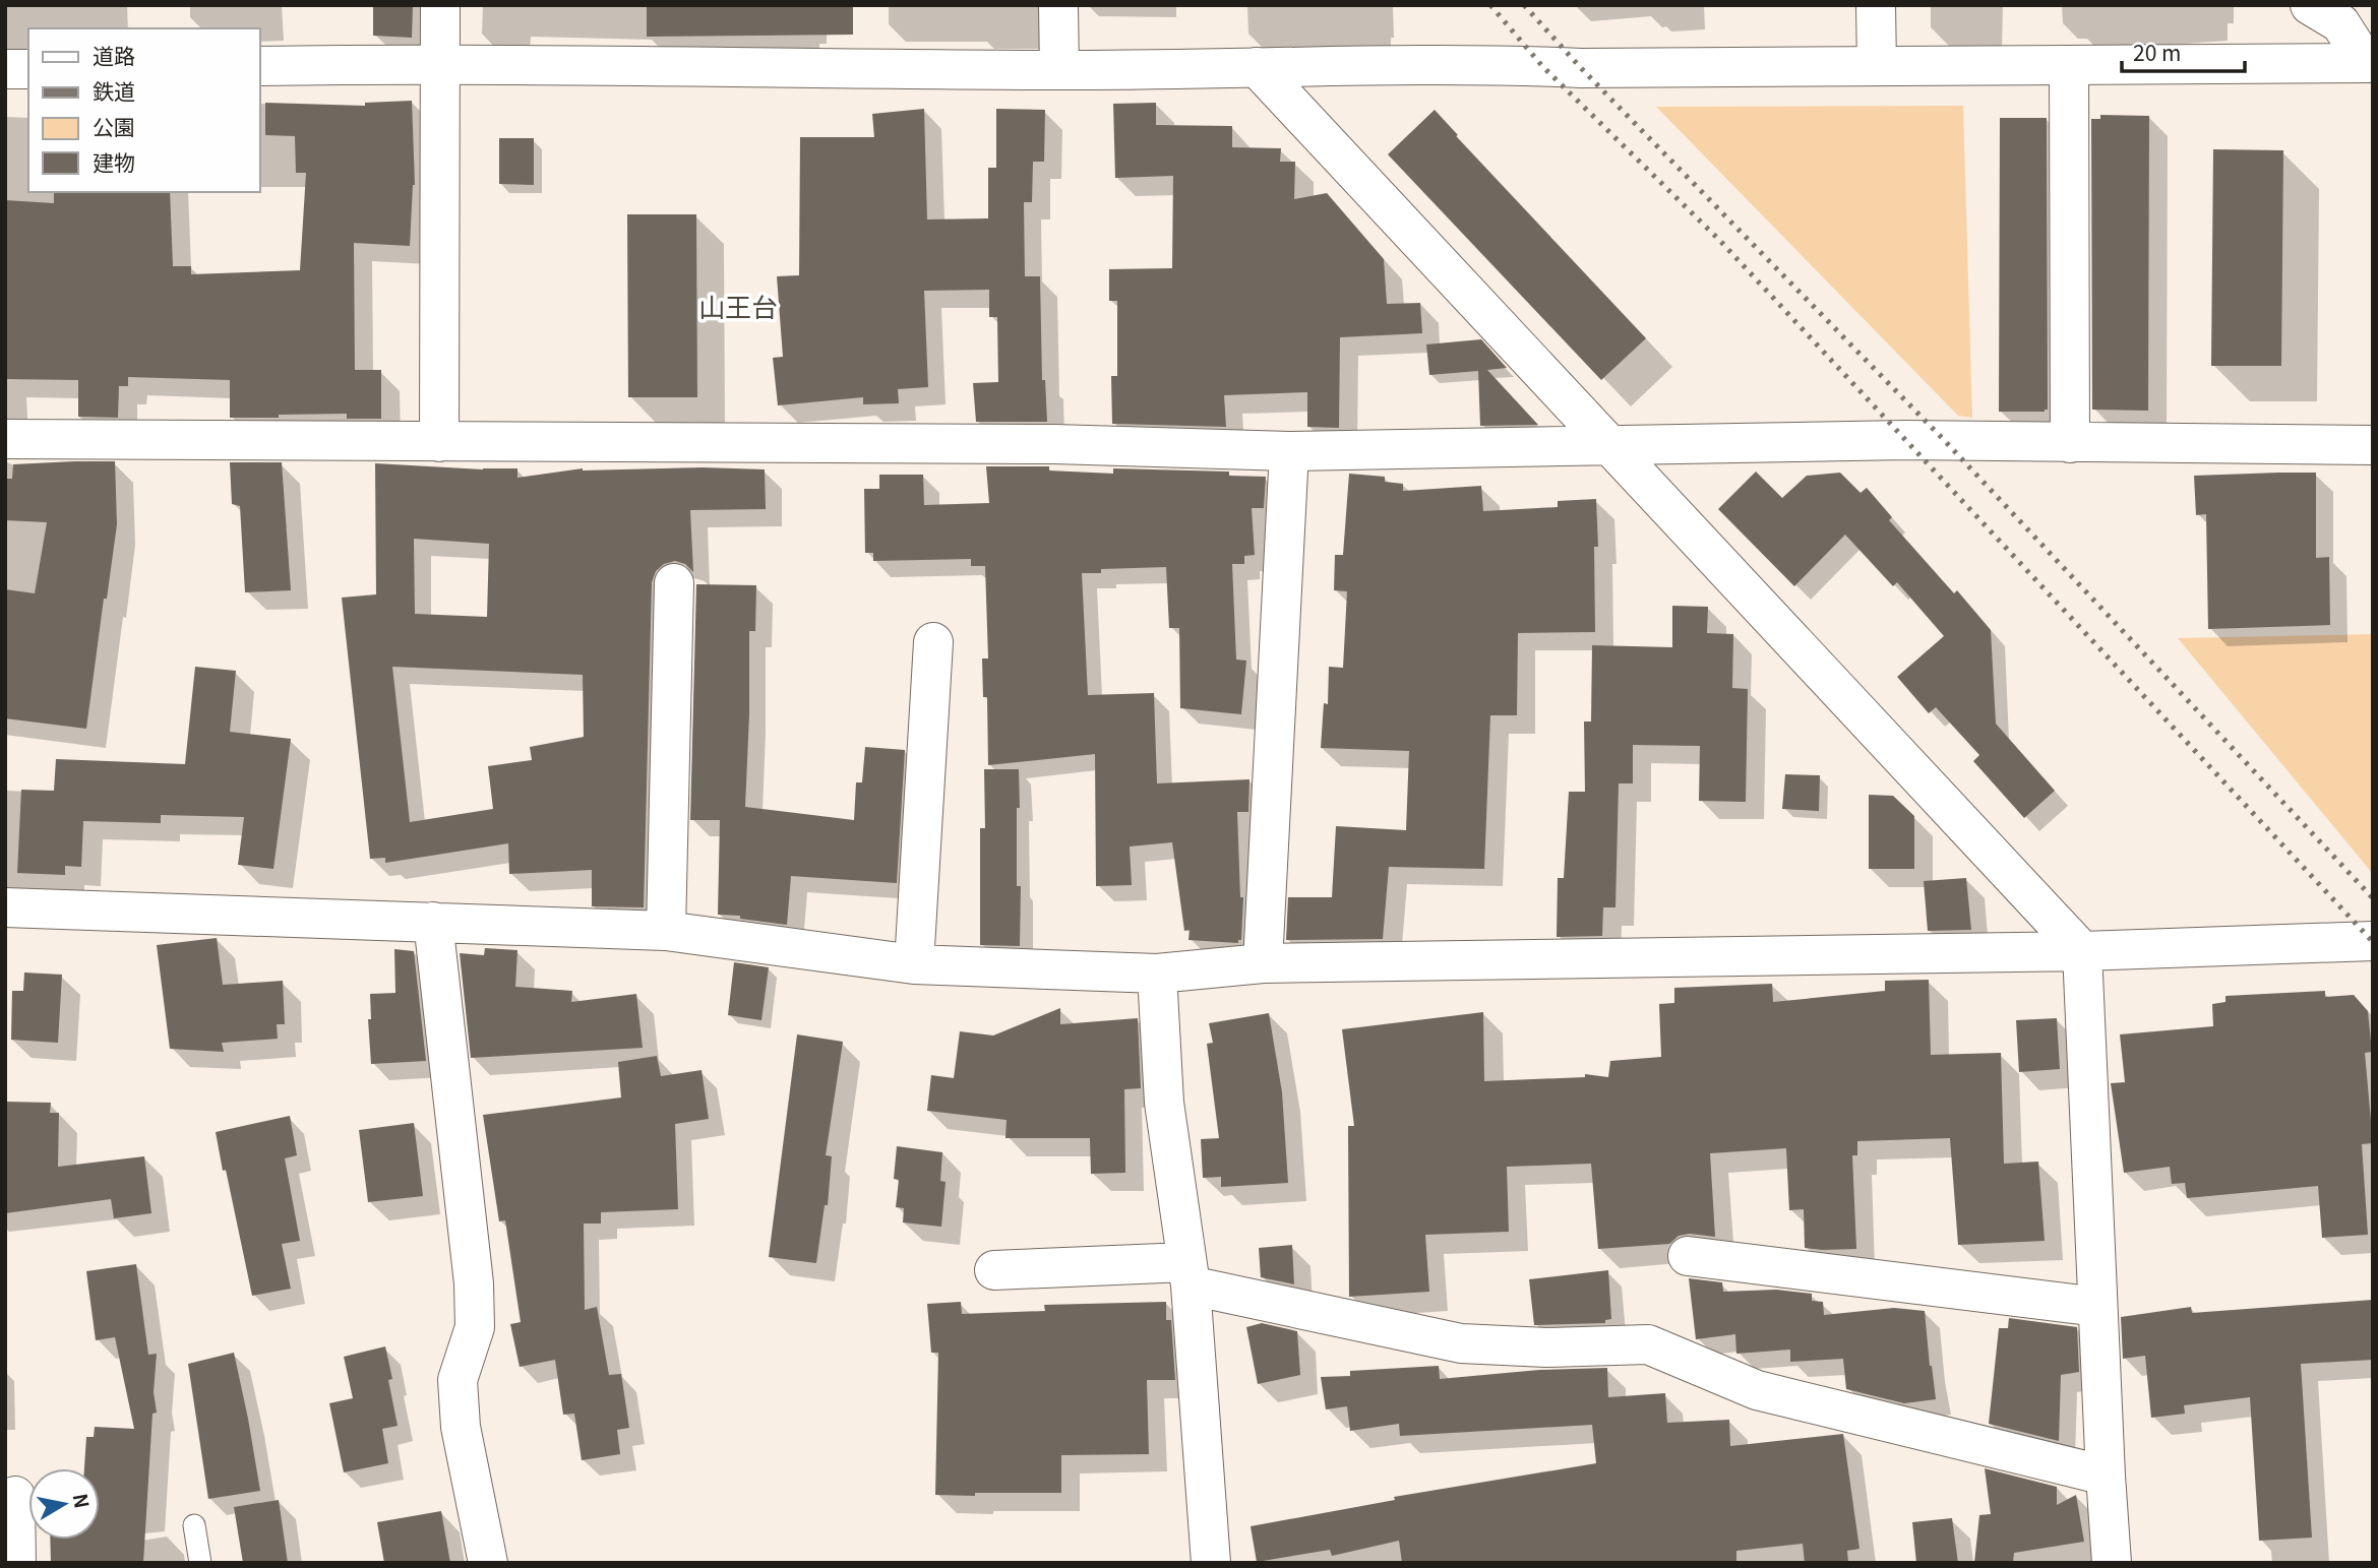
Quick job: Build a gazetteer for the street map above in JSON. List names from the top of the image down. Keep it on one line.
{"districts":["山王台"],"legend":["道路","鉄道","公園","建物"],"scale_bar":"20 m","north":"right"}
